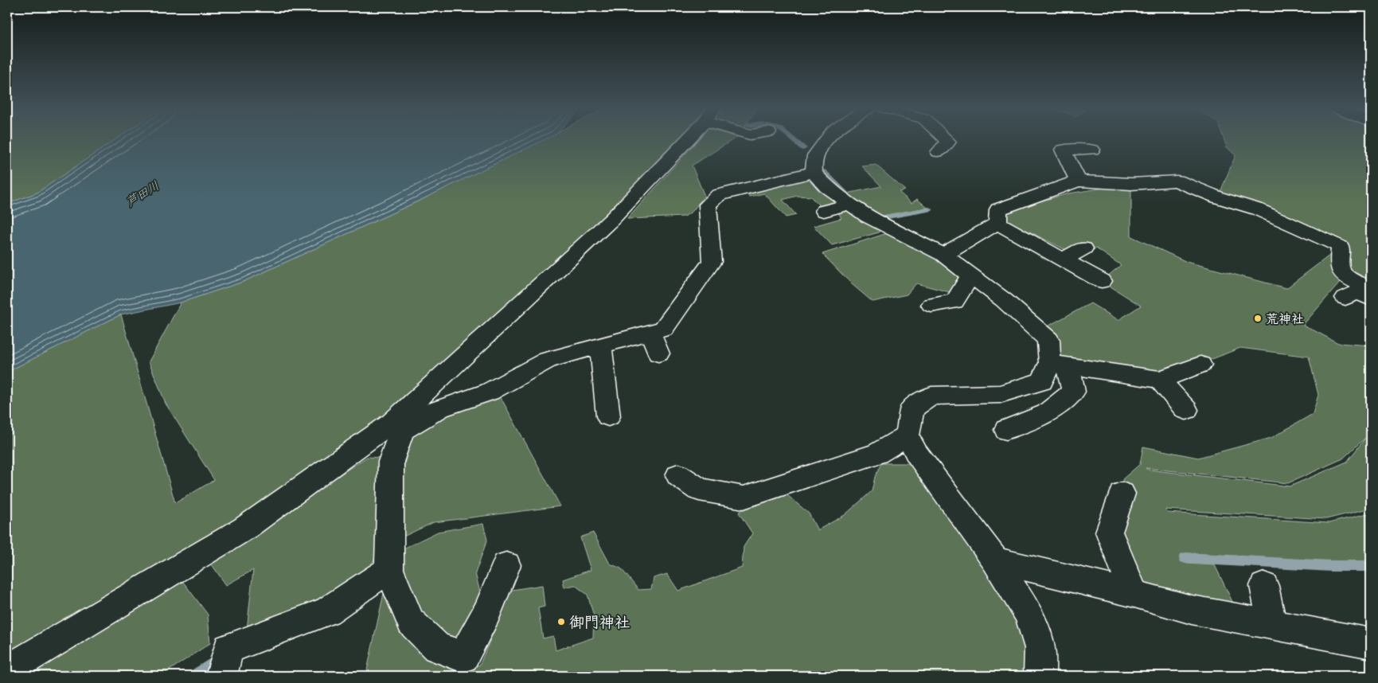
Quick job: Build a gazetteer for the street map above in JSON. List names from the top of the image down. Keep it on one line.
{"water":["芦田川"],"places":["荒神社","御門神社"]}
